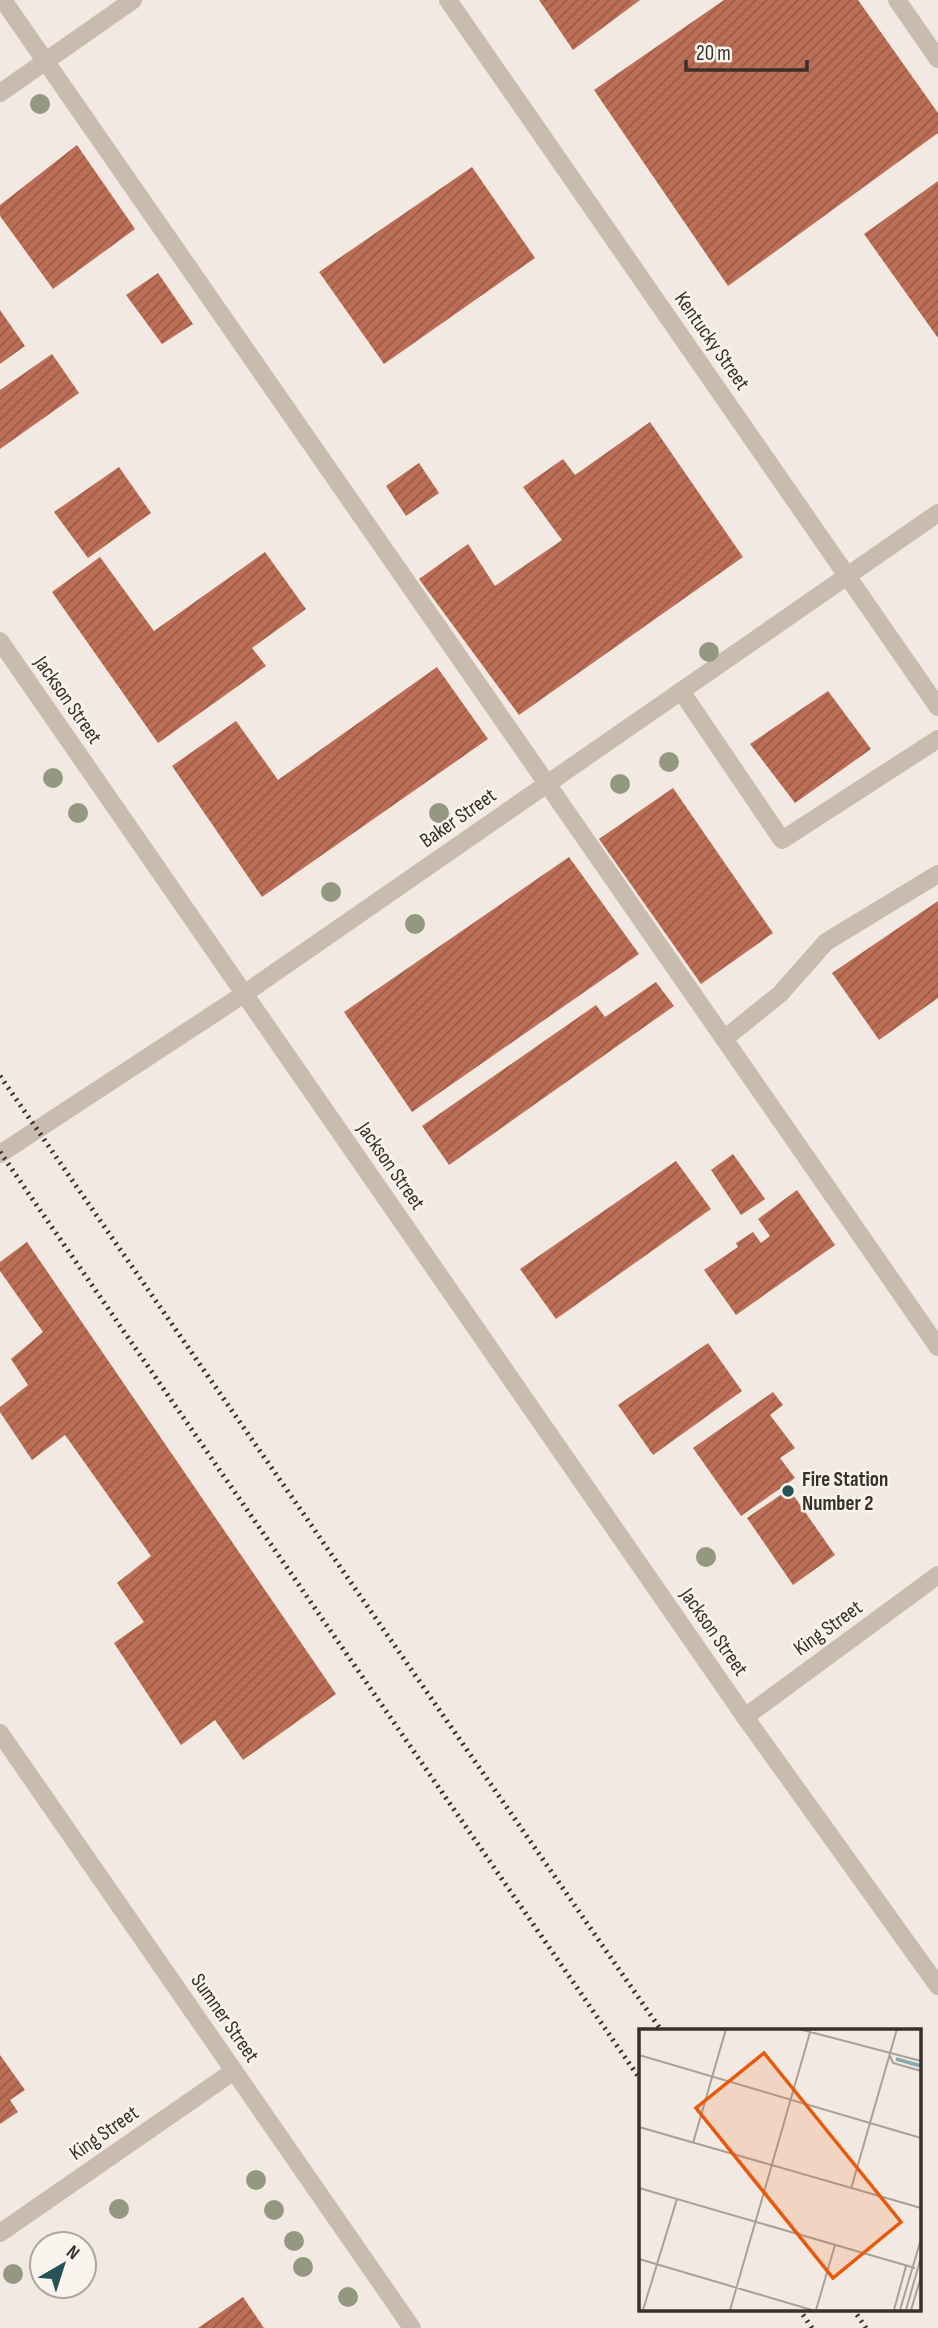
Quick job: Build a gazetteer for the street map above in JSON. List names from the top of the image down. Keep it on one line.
{"streets":{"street":["Kentucky Street","Jackson Street","Baker Street","King Street","Sumner Street"]},"crossings":[["Kentucky Street","Baker Street"],["Jackson Street","Baker Street"],["Jackson Street","King Street"],["King Street","Sumner Street"]],"places":["Fire Station Number 2"],"scale_bar":"20 m","north":"top right"}
